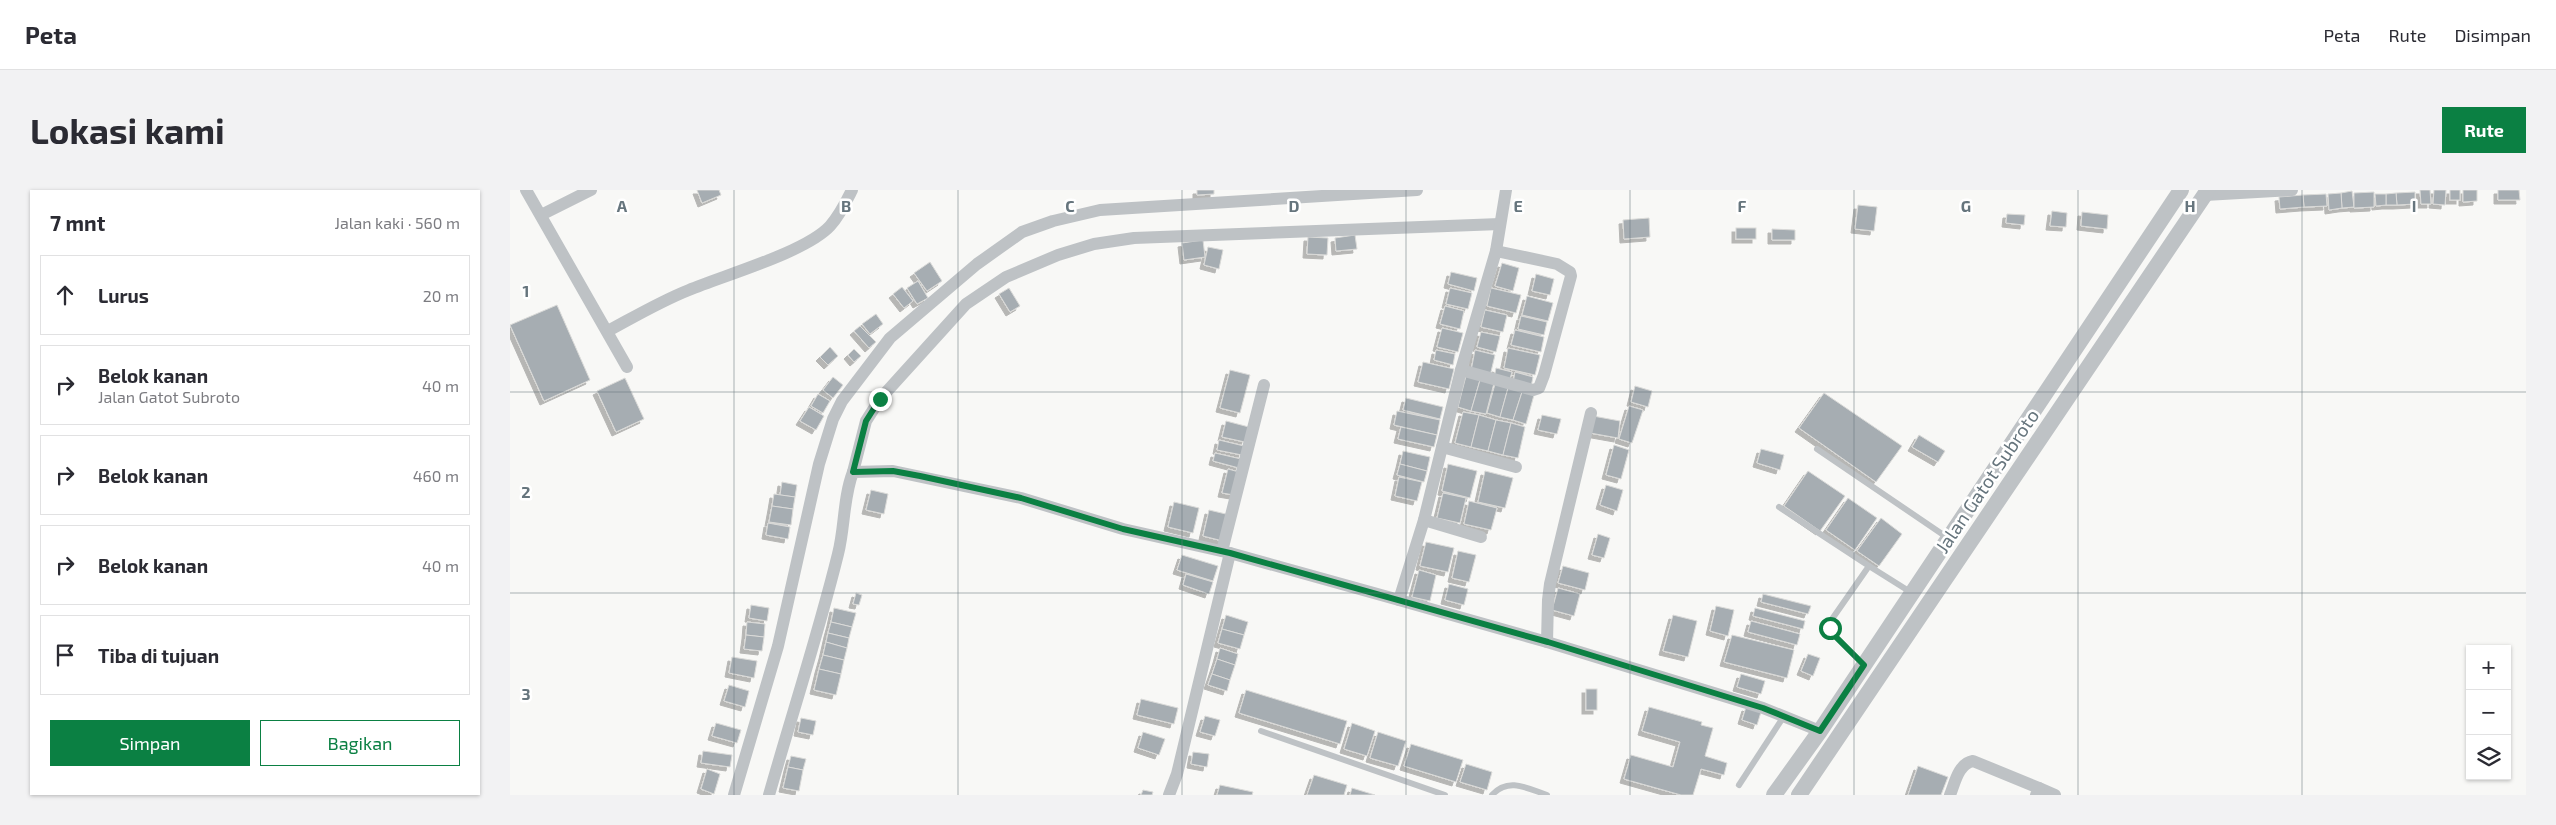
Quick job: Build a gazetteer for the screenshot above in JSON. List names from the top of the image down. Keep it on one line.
{"streets":{"street":["Jalan Gatot Subroto"]},"page":{"header":"Peta","nav":["Peta","Rute","Disimpan"],"buttons":["Rute",["Simpan","Bagikan"]],"title":"Lokasi kami","heading":["7 mnt","Jalan kaki · 560 m"],"list":[["Lurus","20 m"],["Belok kanan","Jalan Gatot Subroto","40 m"],["Belok kanan","460 m"],["Belok kanan","40 m"],"Tiba di tujuan"],"map_buttons":["+","−"]},"grid":{"columns":["A","B","C","D","E","F","G","H","I"],"rows":["1","2","3"]}}
